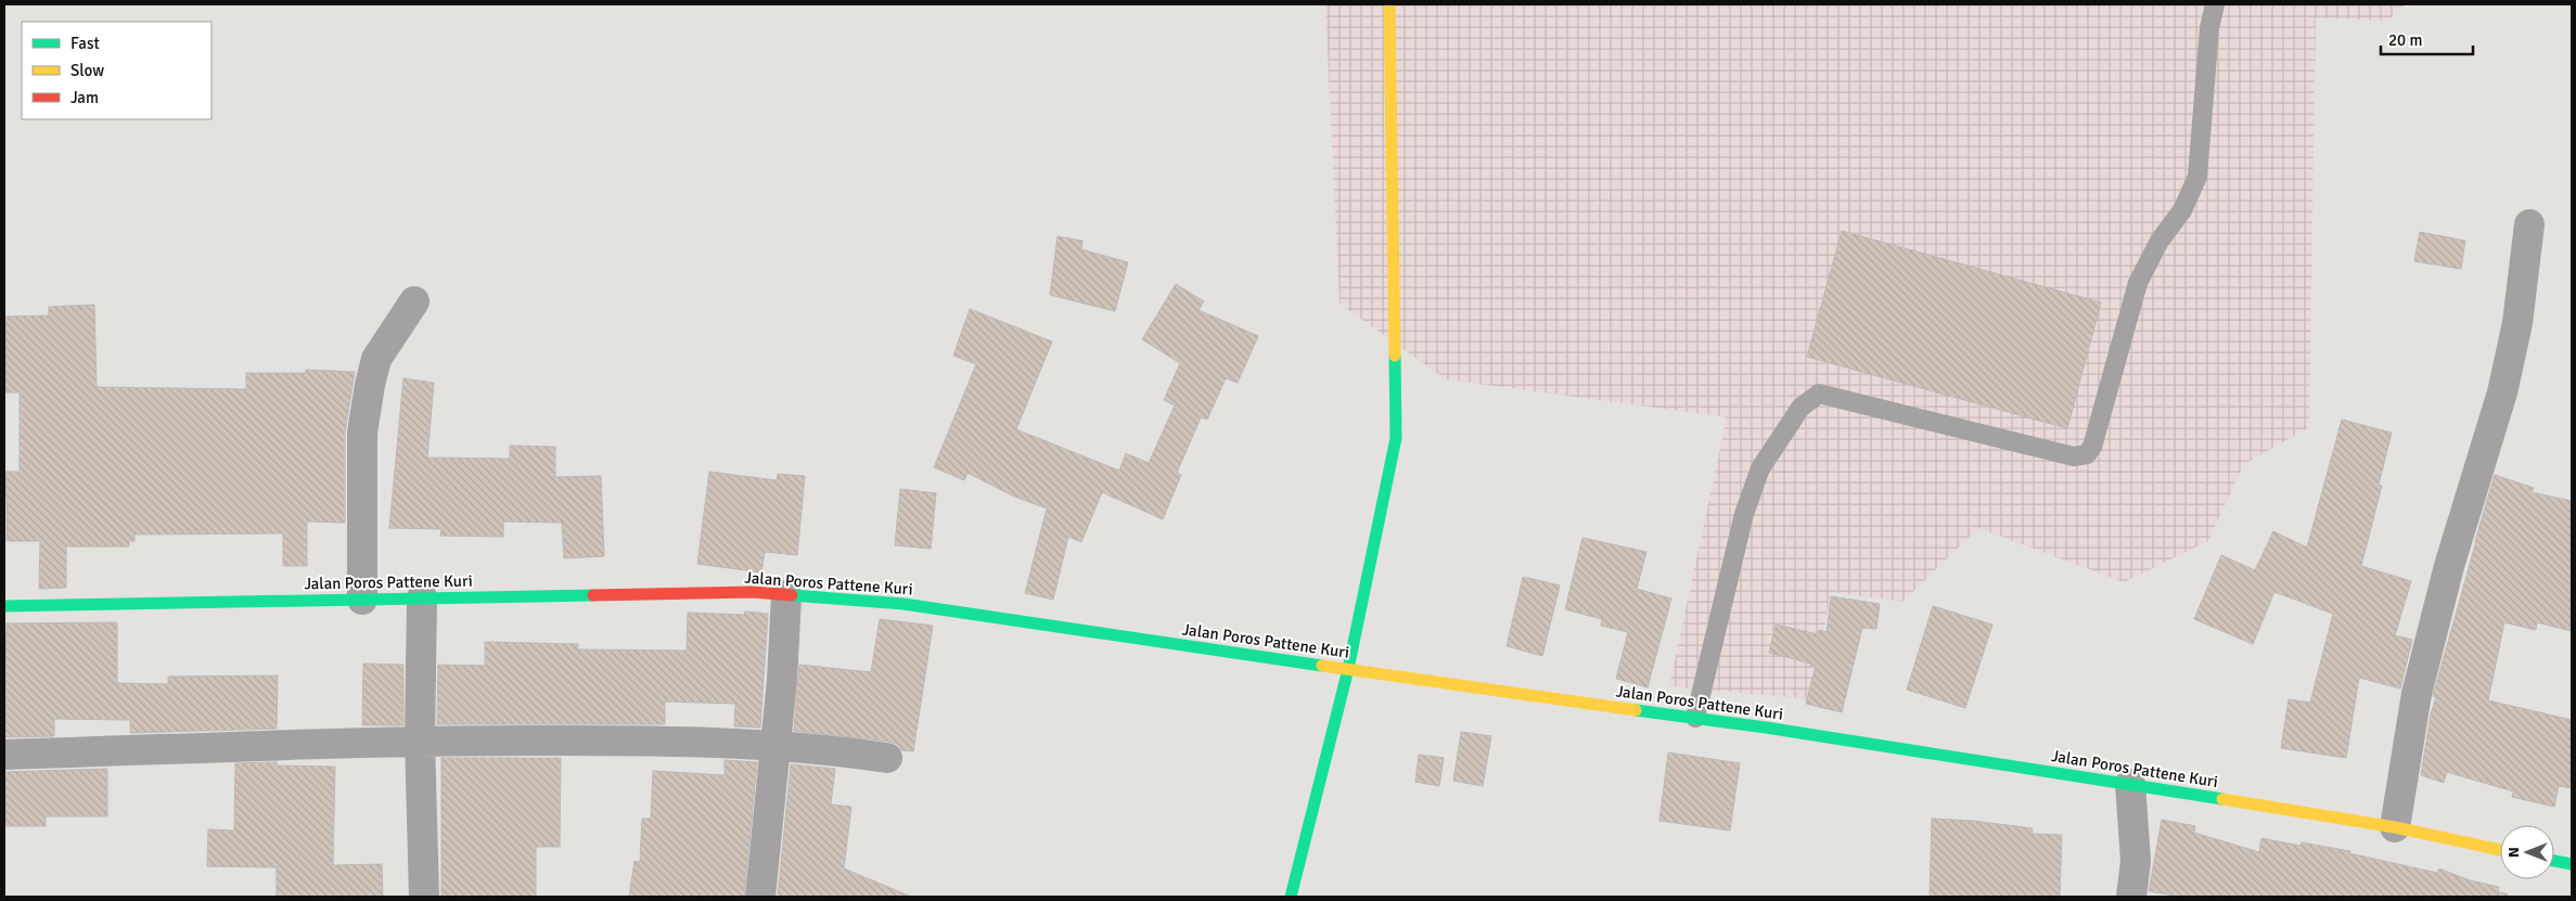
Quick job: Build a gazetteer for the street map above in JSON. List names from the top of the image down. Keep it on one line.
{"streets":{"street":["Jalan Poros Pattene Kuri"]},"legend":["Fast","Slow","Jam"],"scale_bar":"20 m","north":"left"}
